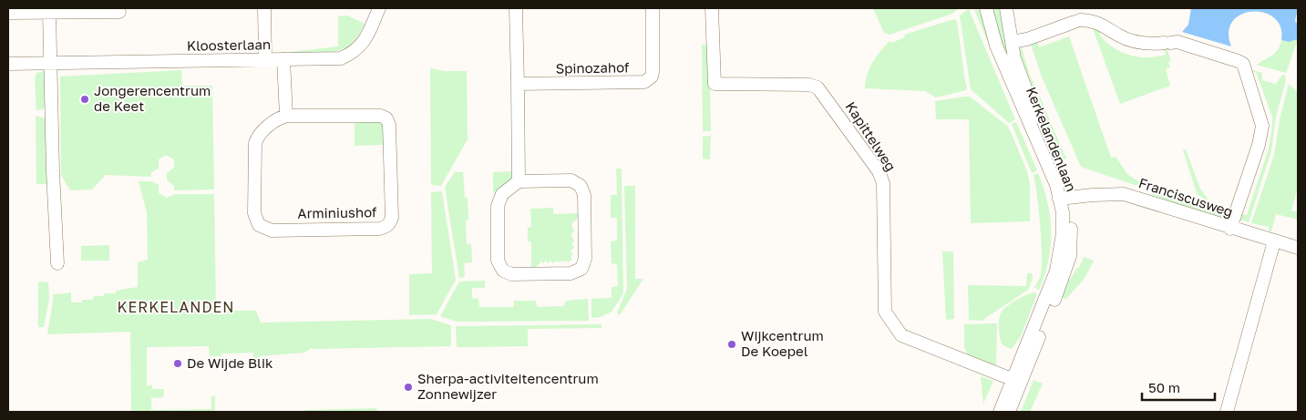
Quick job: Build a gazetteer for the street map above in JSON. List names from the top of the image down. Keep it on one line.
{"streets":{"street":["Kloosterlaan","Spinozahof","Kapittelweg","Kerkelandenlaan","Franciscusweg","Arminiushof"]},"crossings":[["Kapittelweg","Kerkelandenlaan"],["Kerkelandenlaan","Franciscusweg"]],"districts":["KERKELANDEN"],"places":["Jongerencentrum de Keet","Wijkcentrum De Koepel","De Wijde Blik","Sherpa-activiteitencentrum Zonnewijzer"],"scale_bar":"50 m"}
